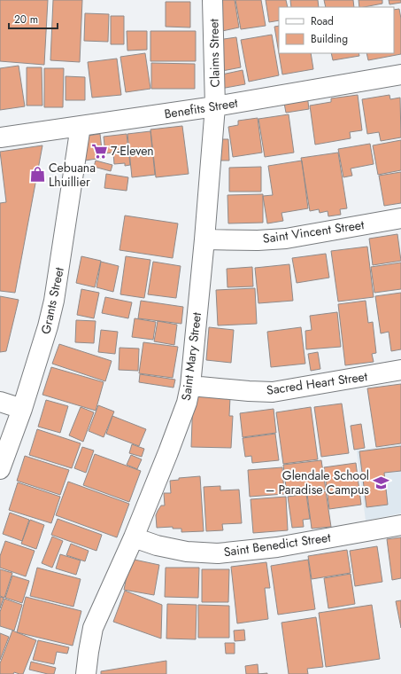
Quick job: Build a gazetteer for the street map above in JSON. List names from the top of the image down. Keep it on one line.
{"streets":{"street":["Claims Street","Benefits Street","Saint Vincent Street","Grants Street","Saint Mary Street","Sacred Heart Street","Saint Benedict Street"]},"crossings":[["Claims Street","Benefits Street"],["Claims Street","Saint Mary Street"],["Benefits Street","Grants Street"],["Benefits Street","Saint Mary Street"],["Saint Vincent Street","Saint Mary Street"],["Saint Mary Street","Sacred Heart Street"],["Saint Mary Street","Saint Benedict Street"]],"places":{"supermarket":["7-Eleven"],"shop":["Cebuana Lhuillier"],"school or university":["Glendale School – Paradise Campus"]},"legend":["Road","Building"],"scale_bar":"20 m"}
